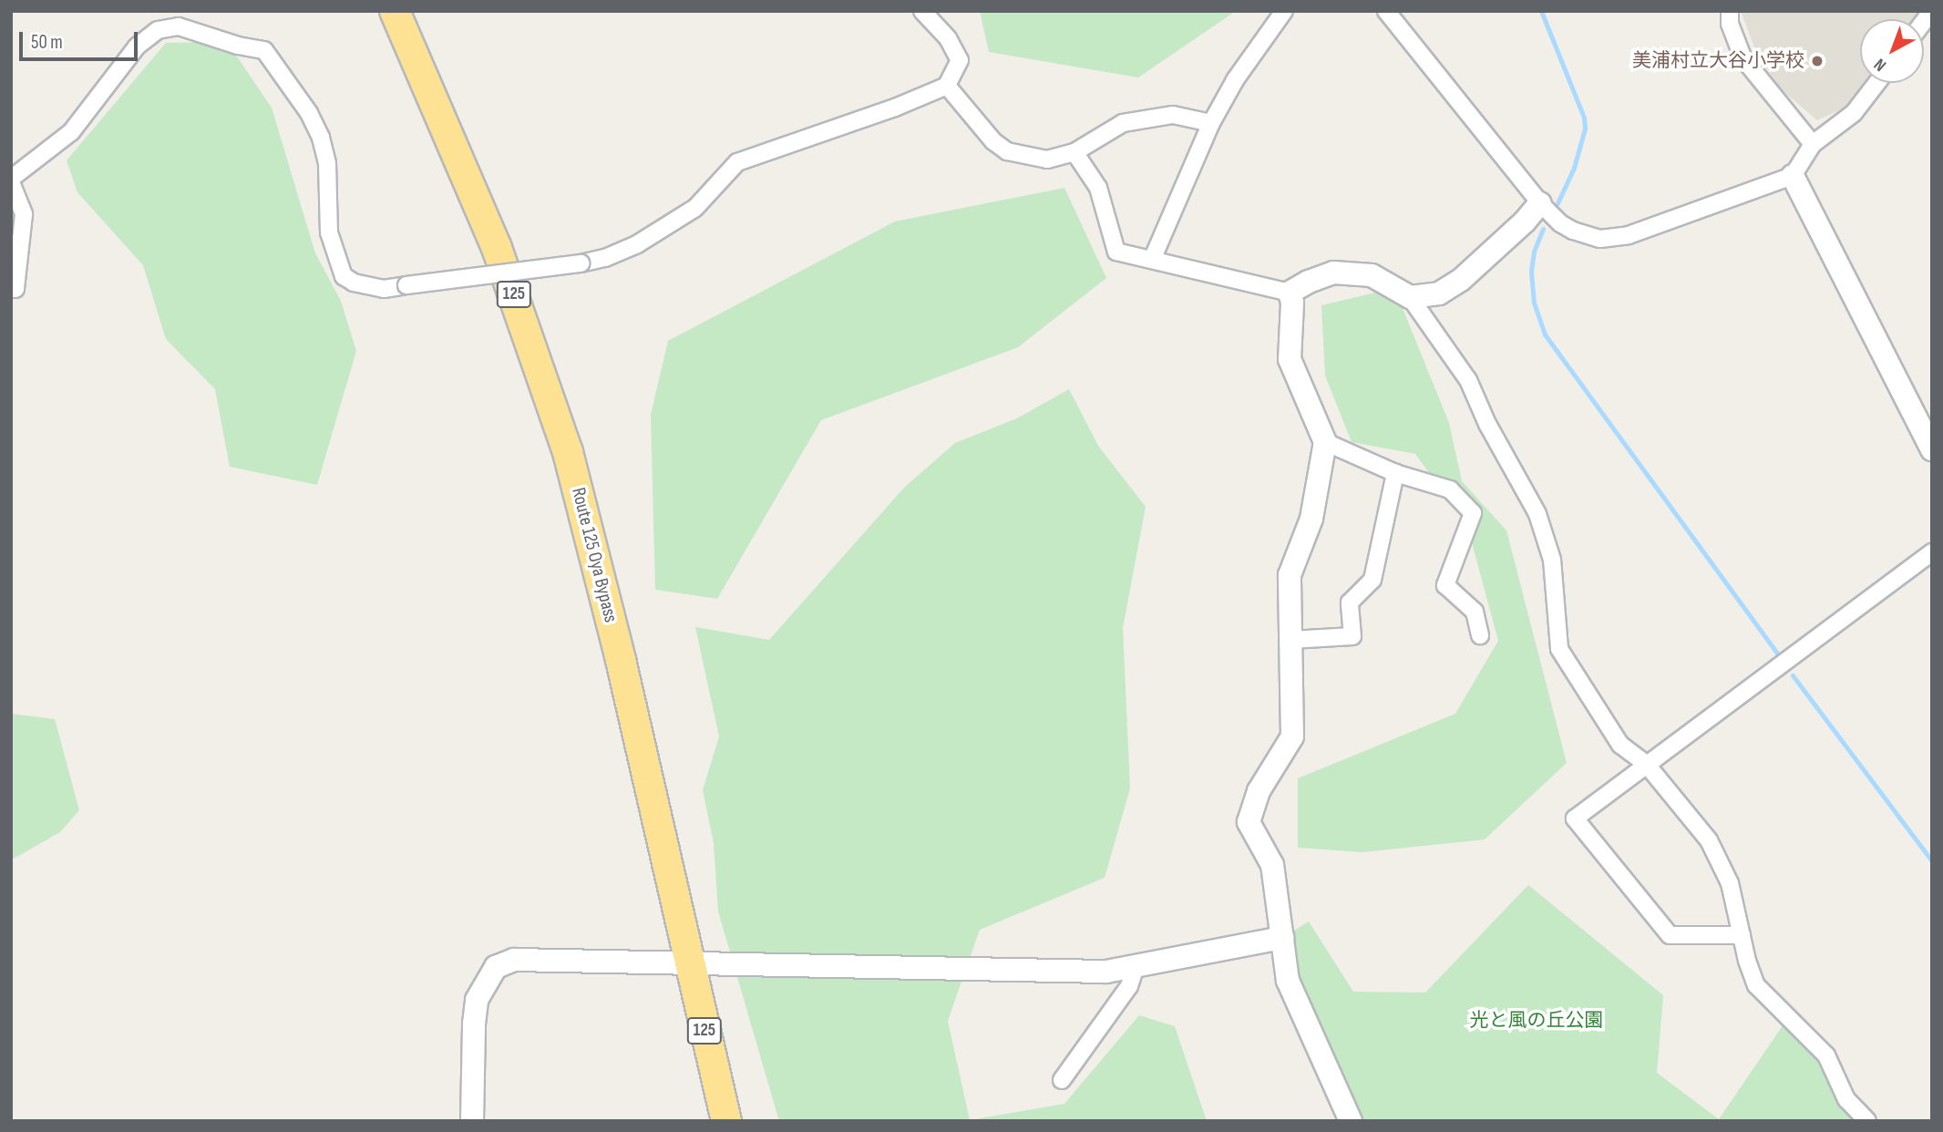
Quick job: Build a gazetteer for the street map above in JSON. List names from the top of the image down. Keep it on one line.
{"streets":{"highway":["125","Route 125 Oya Bypass"]},"parks":["光と風の丘公園"],"places":["美浦村立大谷小学校"],"scale_bar":"50 m","north":"bottom left"}
